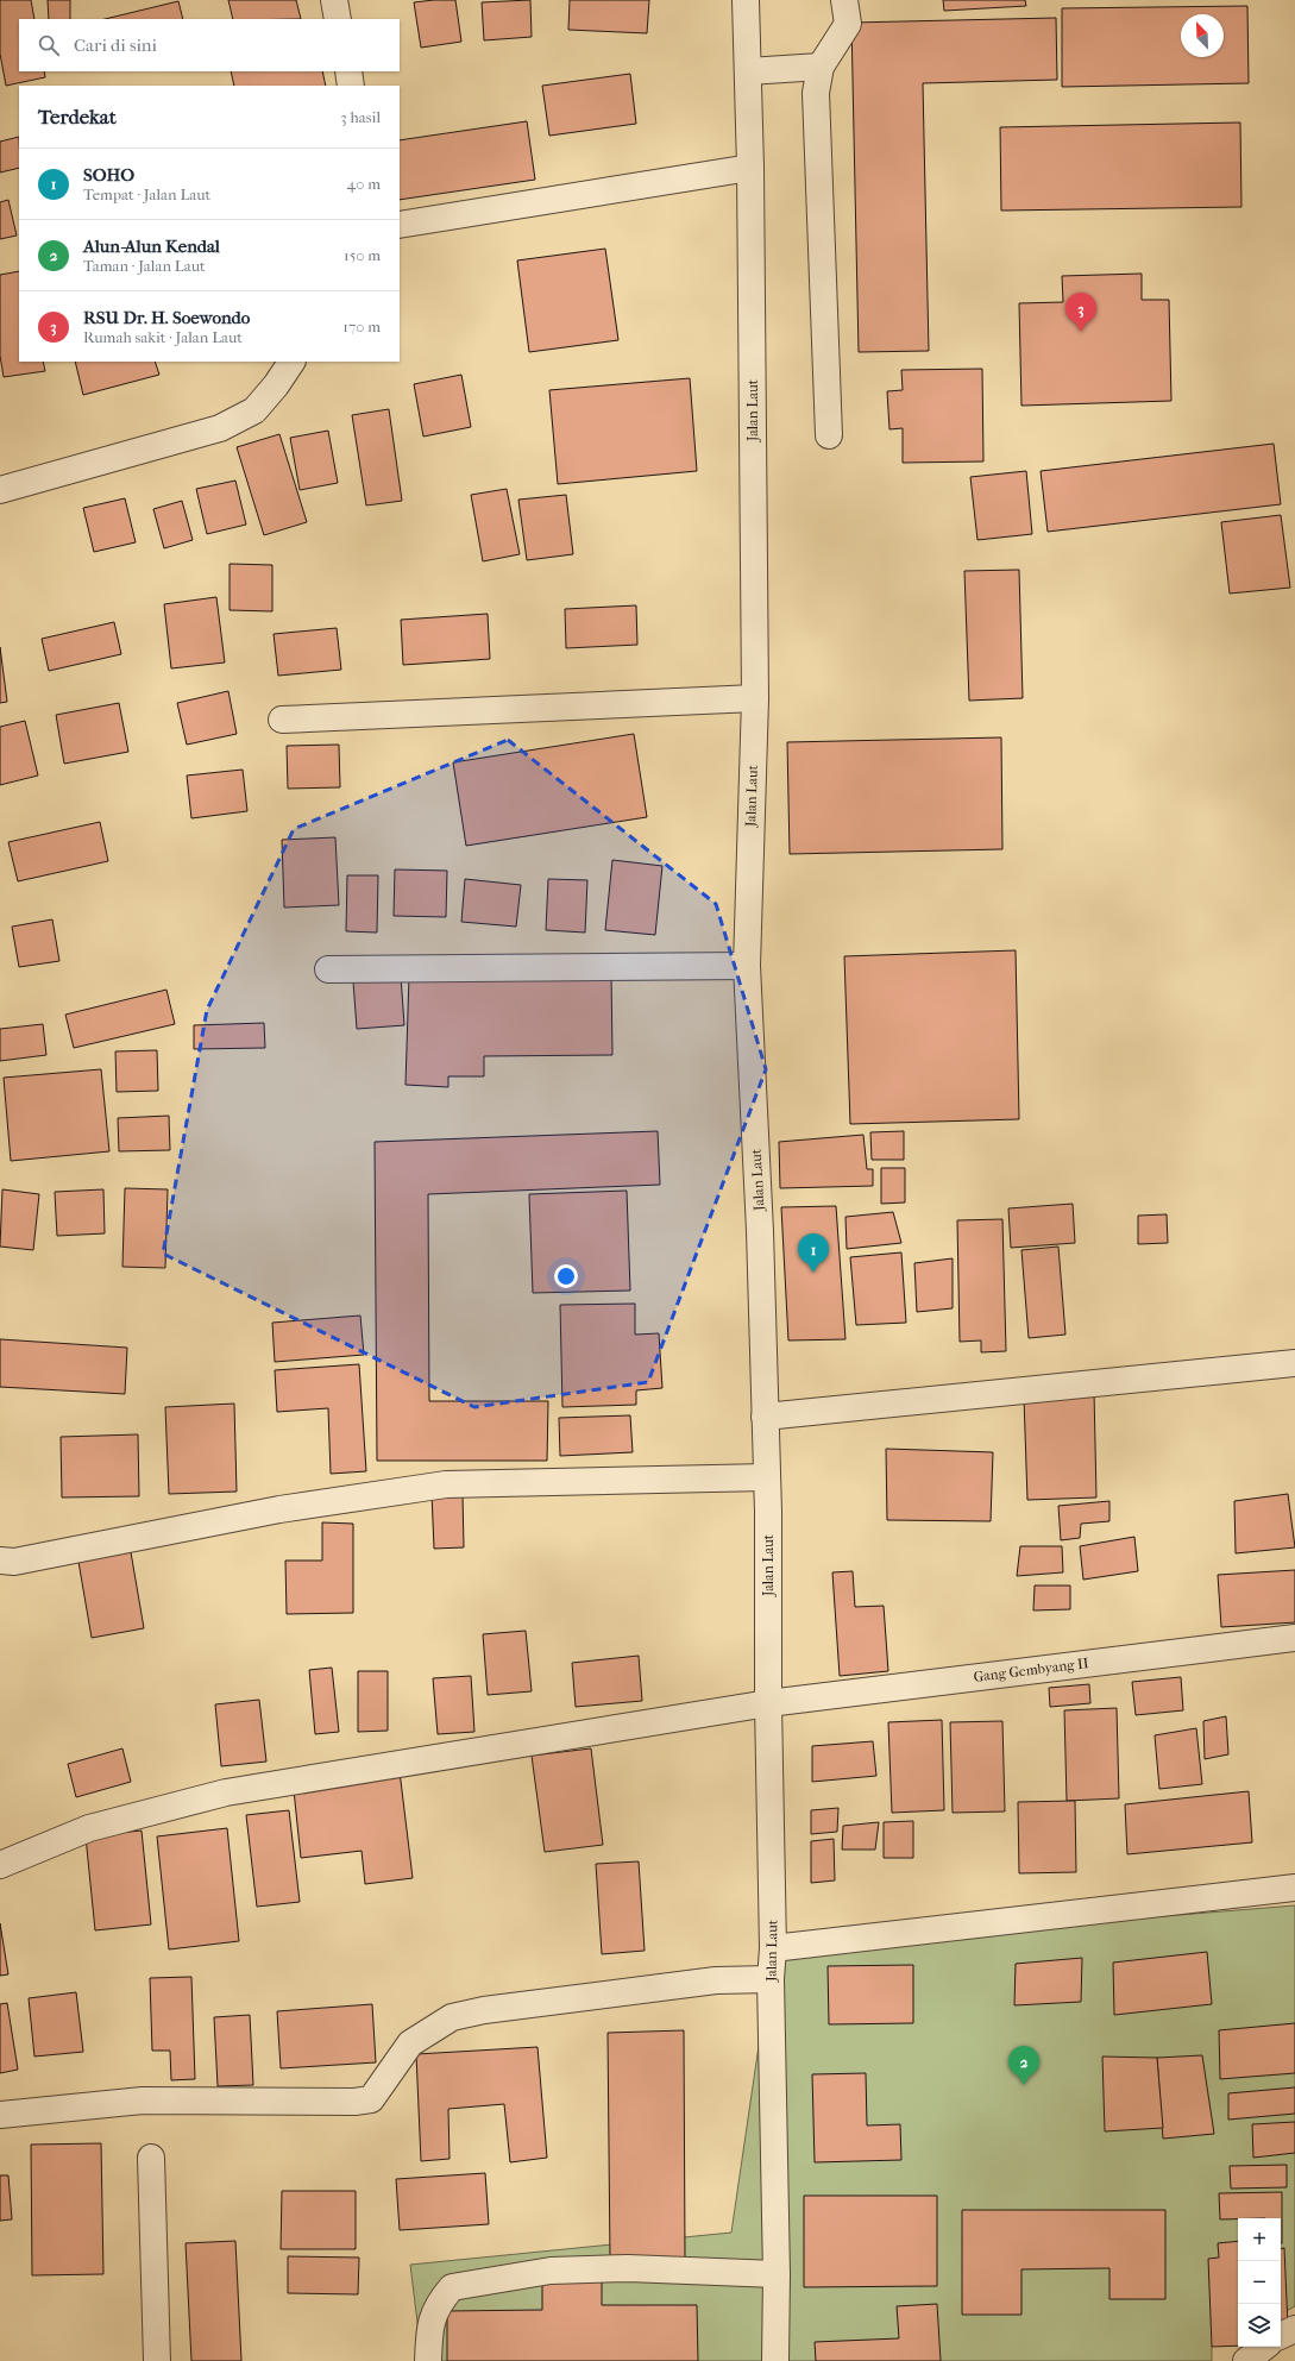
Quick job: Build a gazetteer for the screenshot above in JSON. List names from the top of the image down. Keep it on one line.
{"streets":{"street":["Jalan Laut","Gang Gembyang II"]},"crossings":[["Jalan Laut","Gang Gembyang II"]],"north":"top left","page":{"search":"Cari di sini","heading":["Terdekat","3 hasil"],"list":[{"mark":"1","name":"SOHO","note":"Tempat · Jalan Laut","value":"40 m"},{"mark":"2","name":"Alun-Alun Kendal","note":"Taman · Jalan Laut","value":"150 m"},{"mark":"3","name":"RSU Dr. H. Soewondo","note":"Rumah sakit · Jalan Laut","value":"170 m"}],"pins":["3","1","2"],"map_buttons":["+","−"]}}
